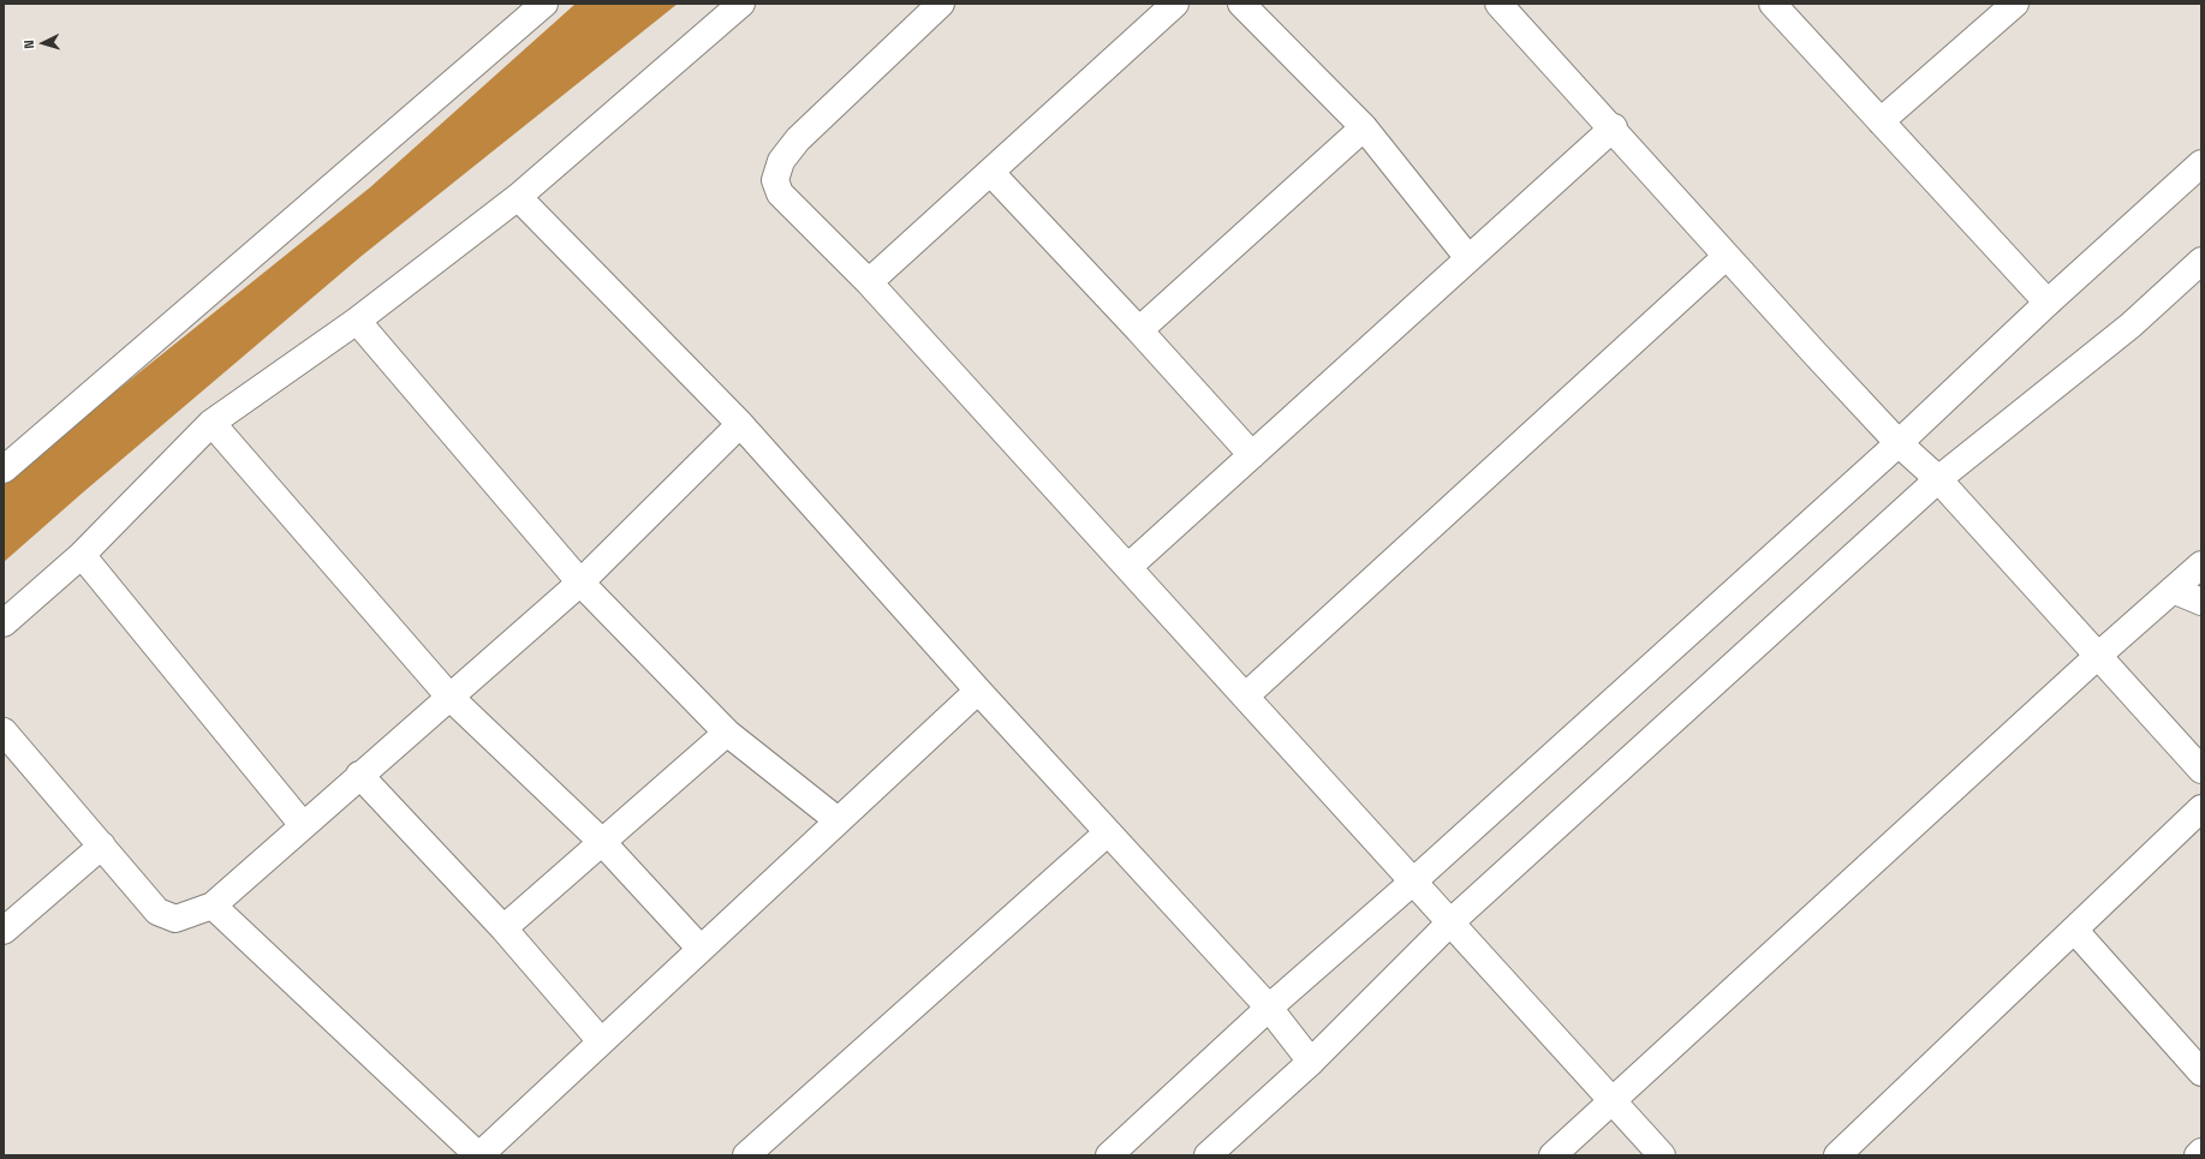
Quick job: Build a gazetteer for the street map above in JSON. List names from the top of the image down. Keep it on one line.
{"north":"left"}
